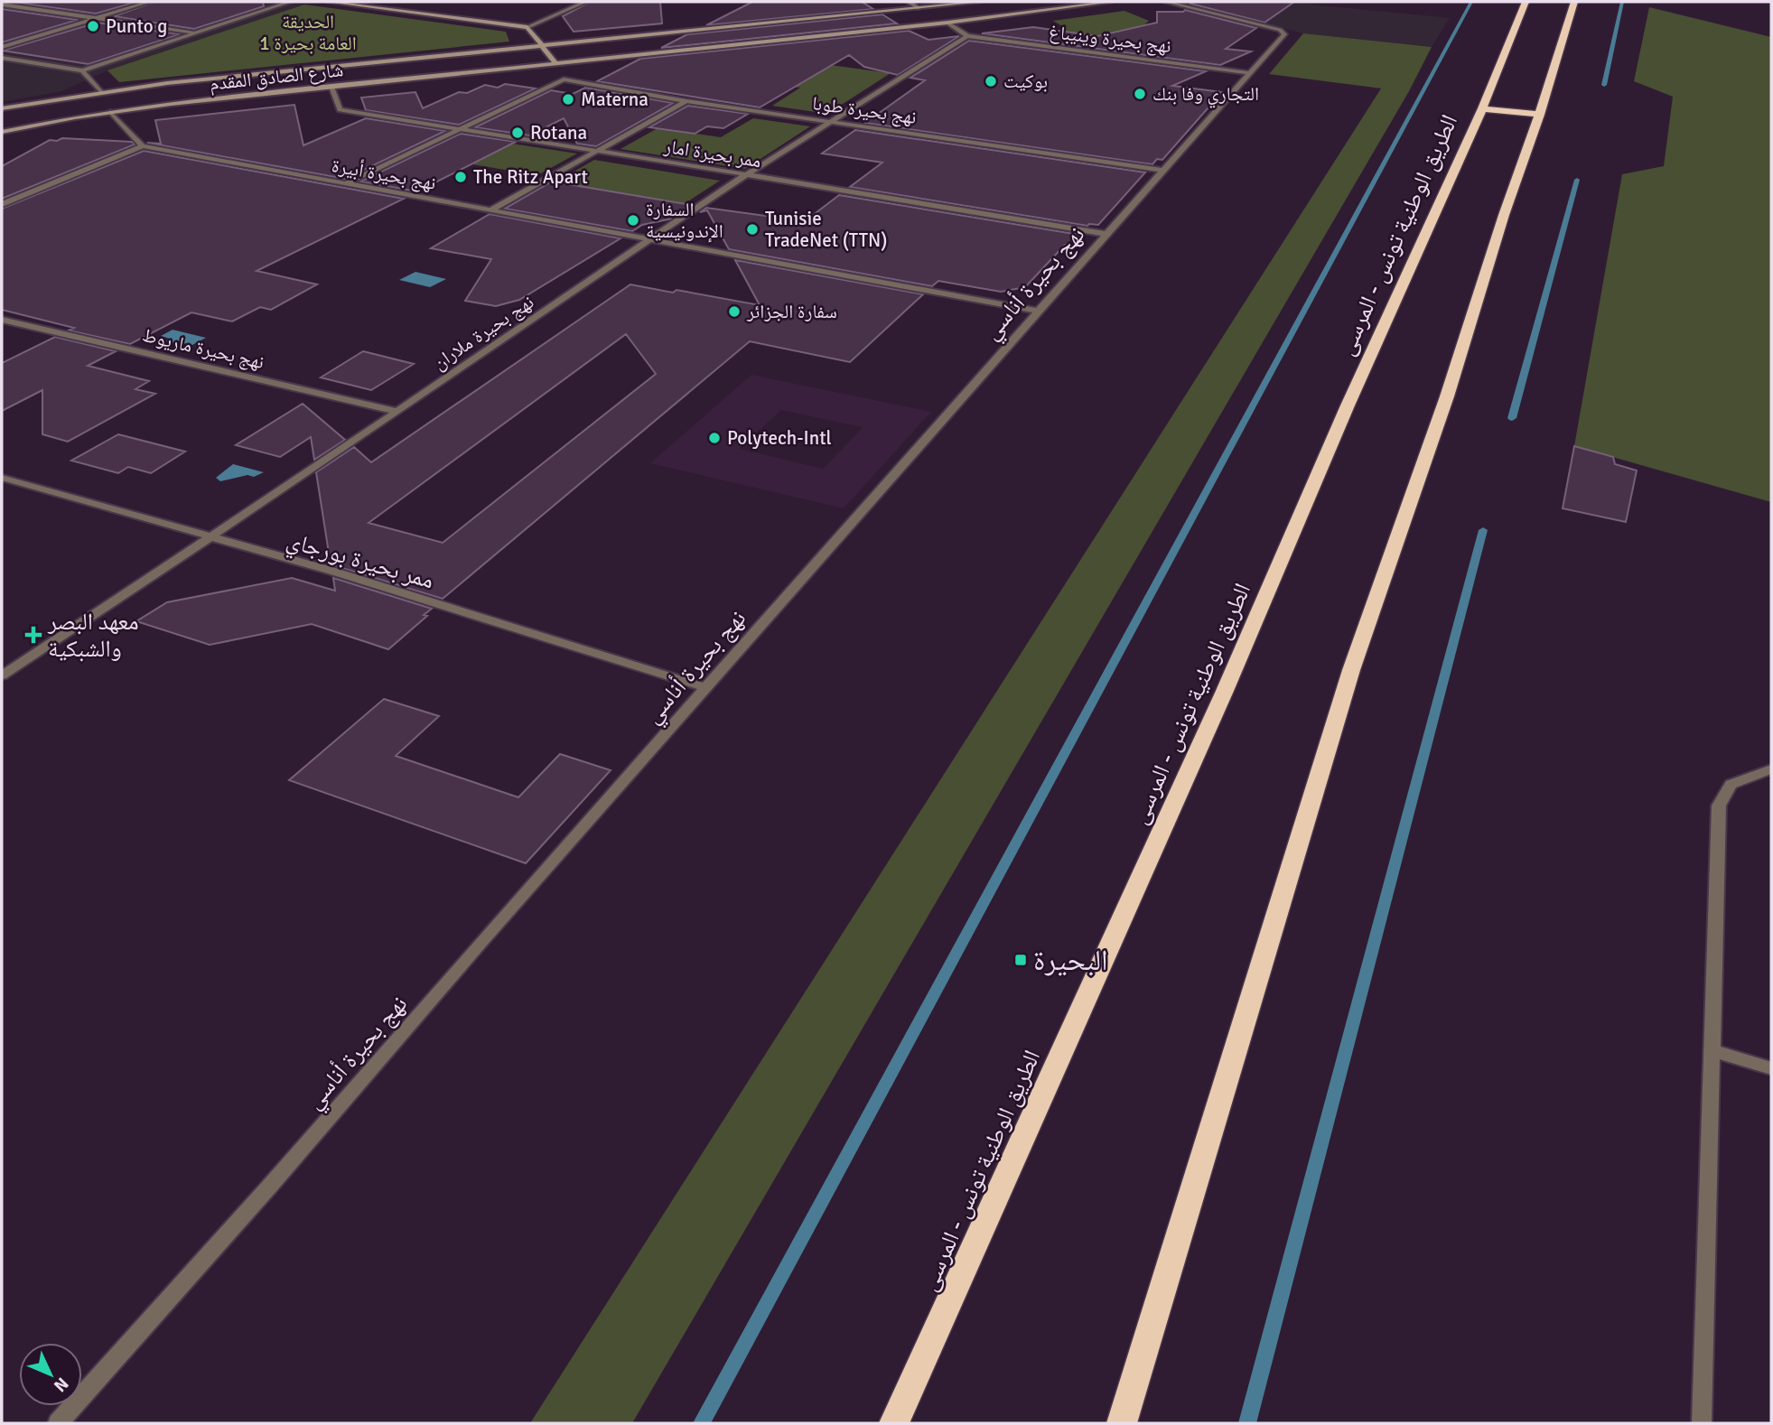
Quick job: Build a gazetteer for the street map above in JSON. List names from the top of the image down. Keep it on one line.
{"streets":{"highway":["الطريق الوطنية تونس - المرسى"],"main road":["شارع الصادق المقدم"],"street":["نهج بحيرة وينيباغ","نهج بحيرة طوبا","ممر بحيرة امار","نهج بحيرة أبيرة","نهج بحيرة أناسي","نهج بحيرة ملاران","نهج بحيرة ماريوط","ممر بحيرة بورجاي"]},"crossings":[["نهج بحيرة وينيباغ","نهج بحيرة أناسي"],["نهج بحيرة وينيباغ","نهج بحيرة ملاران"],["شارع الصادق المقدم","ممر بحيرة امار"],["نهج بحيرة طوبا","نهج بحيرة أناسي"],["نهج بحيرة طوبا","نهج بحيرة ملاران"],["ممر بحيرة امار","نهج بحيرة أناسي"],["ممر بحيرة امار","نهج بحيرة ملاران"],["نهج بحيرة أبيرة","نهج بحيرة أناسي"],["نهج بحيرة أبيرة","نهج بحيرة ملاران"],["نهج بحيرة أناسي","ممر بحيرة بورجاي"],["نهج بحيرة ملاران","نهج بحيرة ماريوط"],["نهج بحيرة ملاران","ممر بحيرة بورجاي"]],"parks":["الحديقة العامة بحيرة 1"],"places":{"other":["Punto g","بوكيت","التجاري وفا بنك","Materna","Rotana","The Ritz Apart","السفارة الإندونيسية","Tunisie TradeNet (TTN)","سفارة الجزائر","Polytech-Intl"],"health":["معهد البصر والشبكية"],"transit":["البحيرة"]},"north":"bottom right"}
